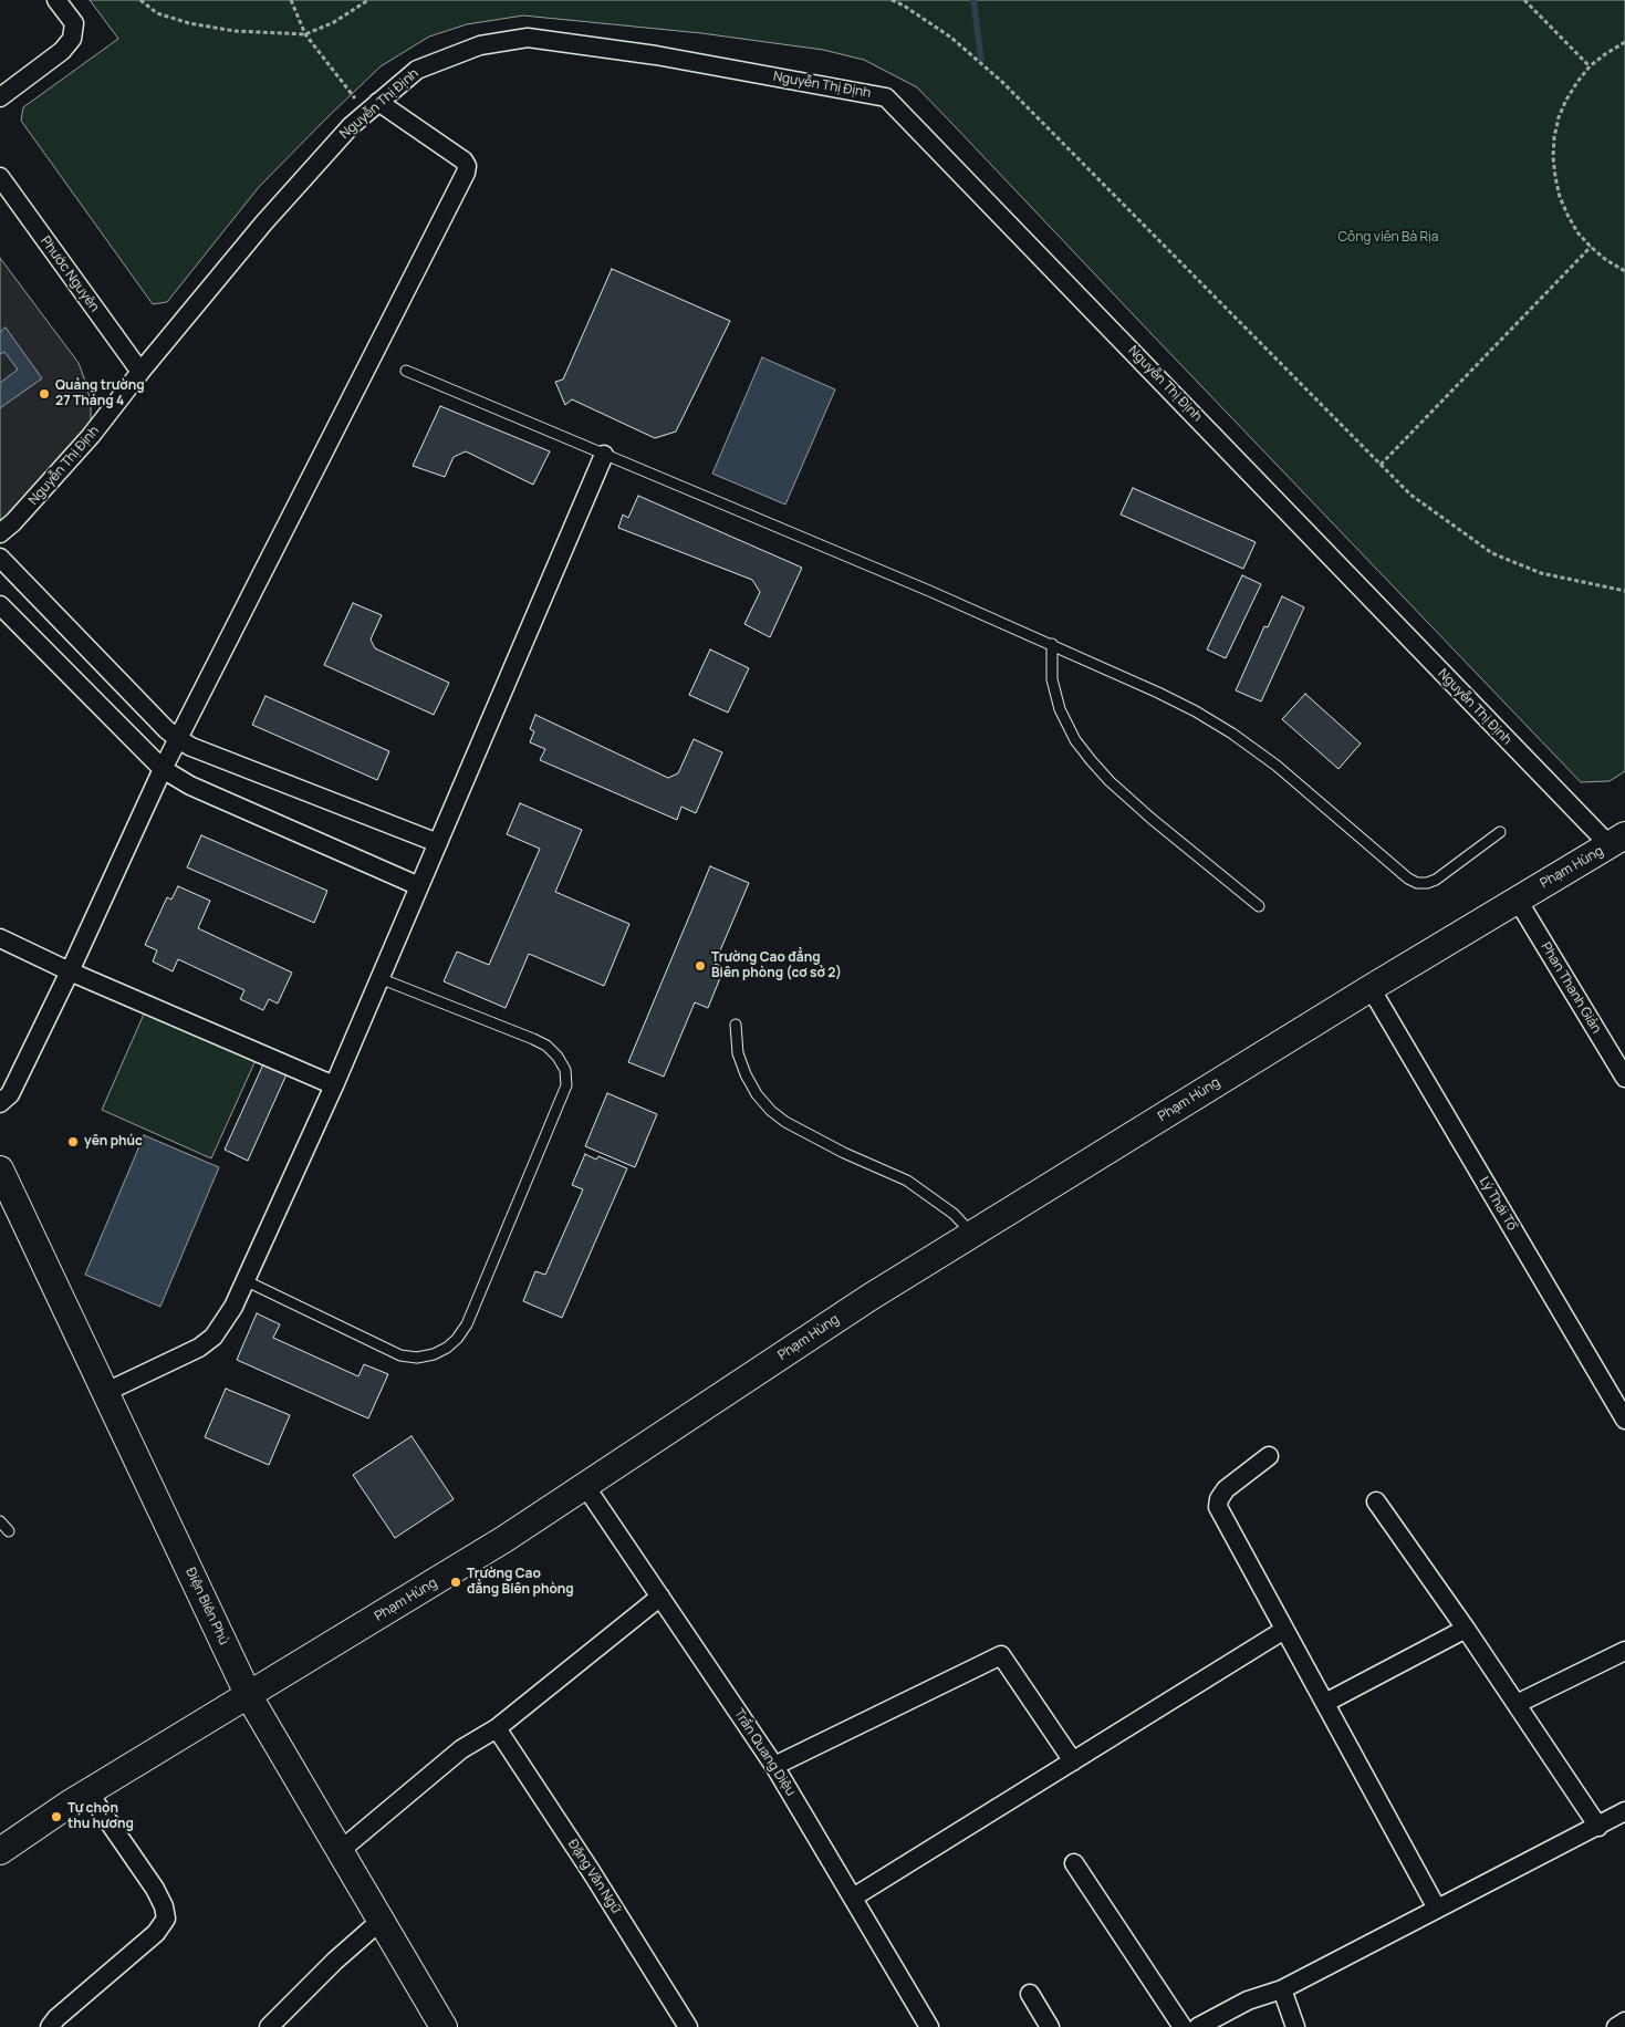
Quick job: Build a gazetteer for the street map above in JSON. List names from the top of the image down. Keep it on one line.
{"streets":{"street":["Nguyễn Thị Định","Phước Nguyên","Phạm Hùng","Phan Thanh Giản","Lý Thái Tổ","Điện Biên Phủ","Trần Quang Diệu","Đặng Văn Ngữ"]},"crossings":[["Nguyễn Thị Định","Phước Nguyên"],["Nguyễn Thị Định","Phạm Hùng"],["Phạm Hùng","Phan Thanh Giản"],["Phạm Hùng","Lý Thái Tổ"],["Phạm Hùng","Điện Biên Phủ"],["Phạm Hùng","Trần Quang Diệu"]],"parks":["Công viên Bà Rịa"],"places":["Quảng trường 27 Tháng 4","Trường Cao đẳng Biên phòng (cơ sở 2)","yên phúc","Trường Cao đẳng Biên phòng","Tự chọn thu hương"]}
